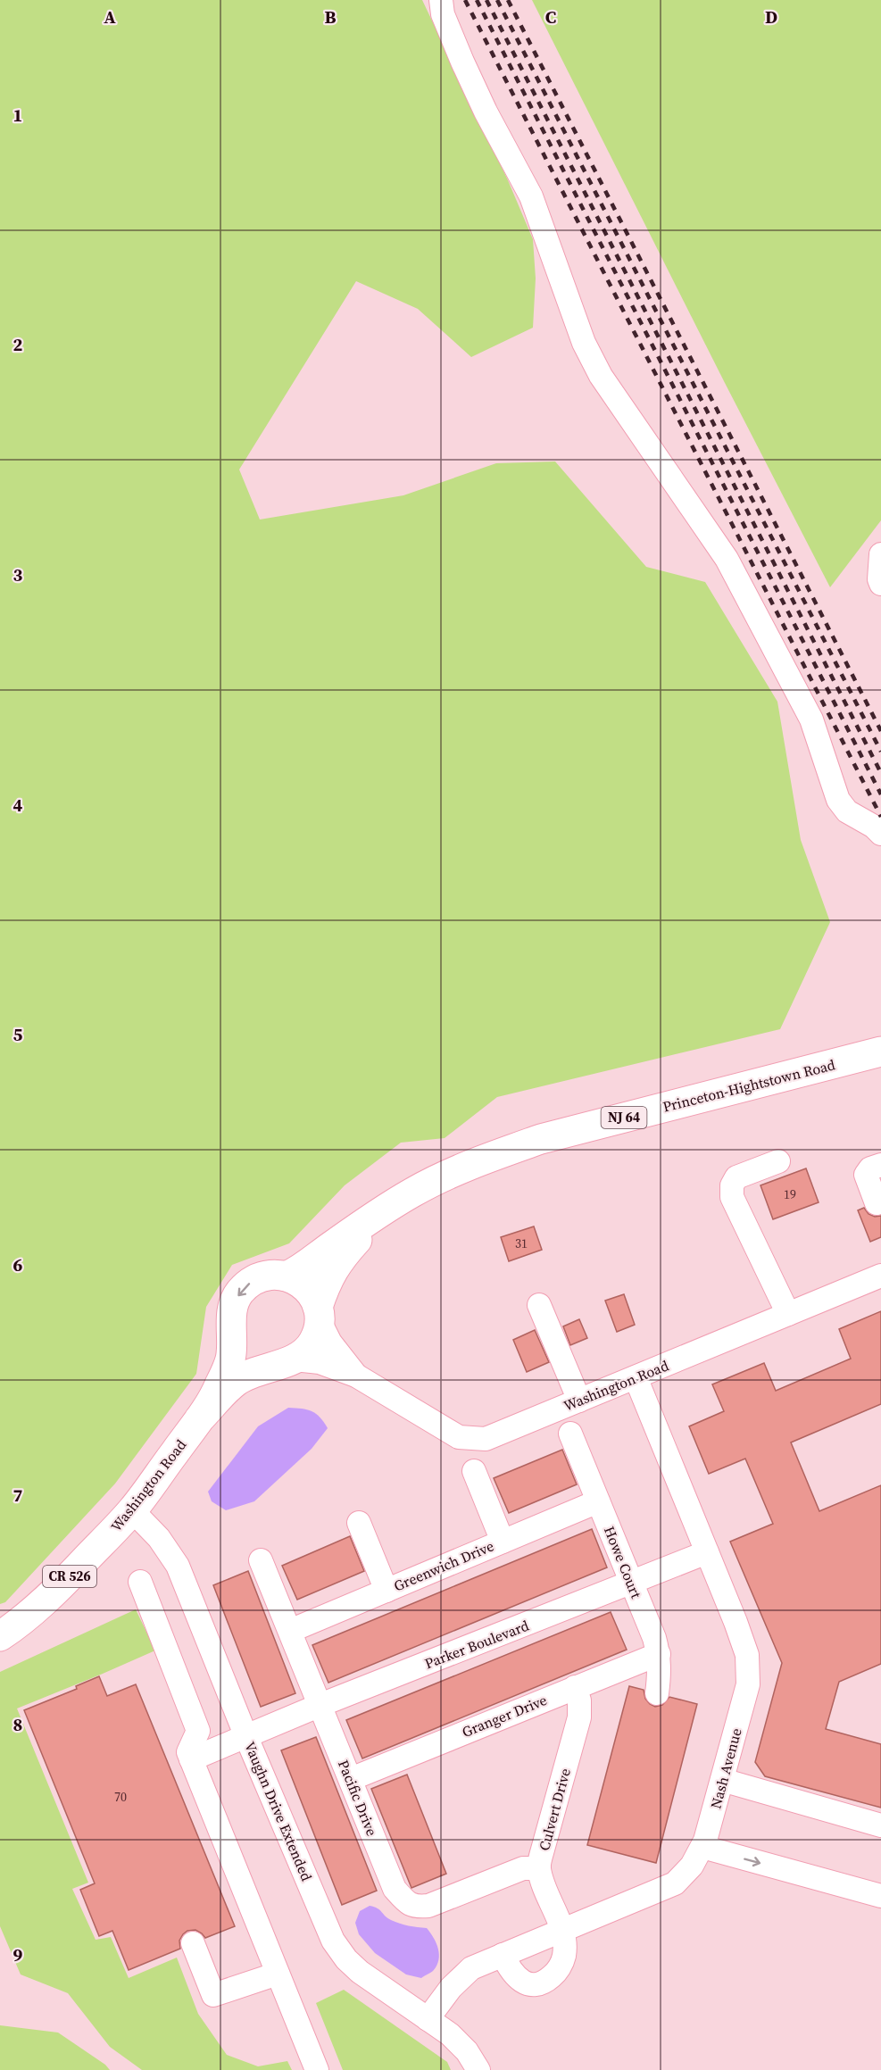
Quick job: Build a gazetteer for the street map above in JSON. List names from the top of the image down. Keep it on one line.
{"streets":{"main road":["Princeton-Hightstown Road","NJ 64","Washington Road","CR 526"],"street":["Howe Court","Greenwich Drive","Parker Boulevard","Granger Drive","Nash Avenue","Pacific Drive","Culvert Drive","Vaughn Drive Extended"]},"crossings":[["Princeton-Hightstown Road","Washington Road"],["Washington Road","Nash Avenue"],["Washington Road","Vaughn Drive Extended"],["Howe Court","Greenwich Drive"],["Howe Court","Parker Boulevard"],["Howe Court","Granger Drive"],["Greenwich Drive","Pacific Drive"],["Parker Boulevard","Nash Avenue"],["Parker Boulevard","Pacific Drive"],["Parker Boulevard","Vaughn Drive Extended"],["Granger Drive","Pacific Drive"],["Granger Drive","Culvert Drive"],["Nash Avenue","Culvert Drive"],["Nash Avenue","Vaughn Drive Extended"],["Pacific Drive","Culvert Drive"]],"house_numbers":["19","31","70"],"grid":{"columns":["A","B","C","D"],"rows":["1","2","3","4","5","6","7","8","9"]}}
